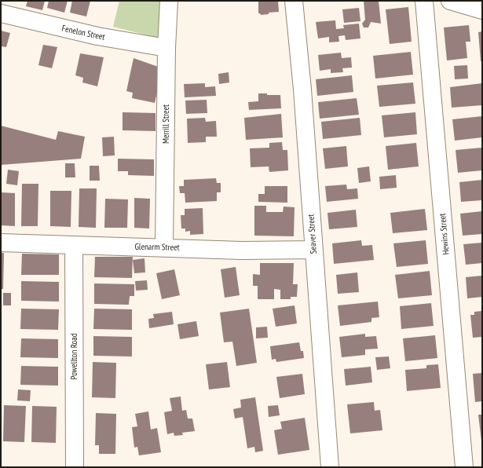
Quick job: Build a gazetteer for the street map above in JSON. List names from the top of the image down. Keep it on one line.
{"streets":{"street":["Fenelon Street","Merrill Street","Seaver Street","Hewins Street","Glenarm Street","Powellton Road"]},"crossings":[["Fenelon Street","Merrill Street"],["Merrill Street","Glenarm Street"],["Seaver Street","Glenarm Street"],["Glenarm Street","Powellton Road"]]}
